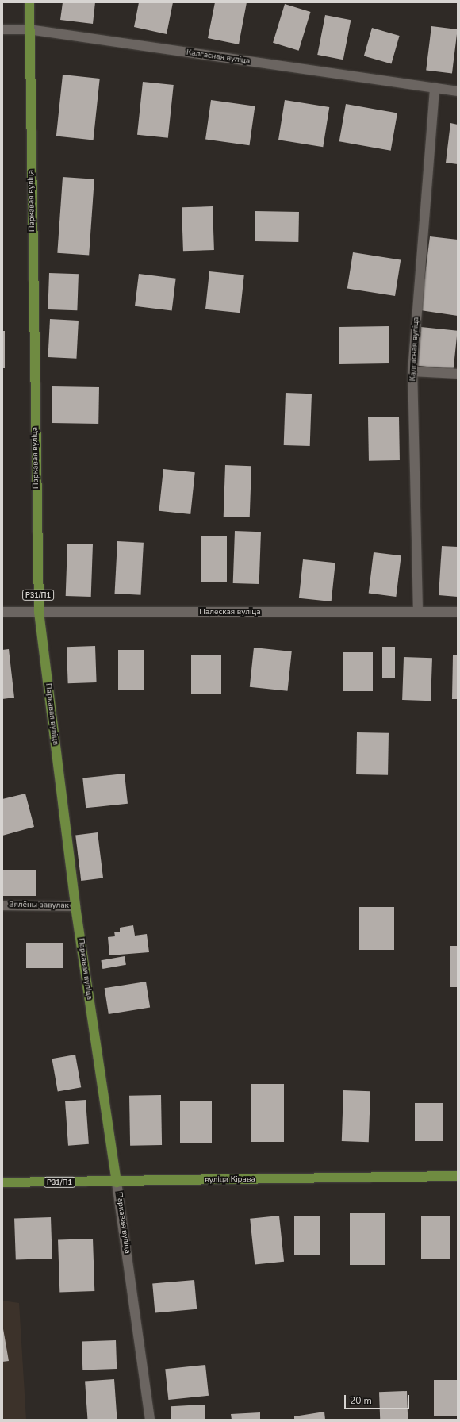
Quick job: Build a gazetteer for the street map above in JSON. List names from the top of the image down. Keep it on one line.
{"streets":{"main road":["Паркавая вуліца","Р31/П1","вуліца Кірава"],"street":["Калгасная вуліца","Палеская вуліца","Зялёны завулак"]},"crossings":[["Калгасная вуліца","Паркавая вуліца"],["Калгасная вуліца","Палеская вуліца"],["Паркавая вуліца","Палеская вуліца"],["Паркавая вуліца","Зялёны завулак"],["Паркавая вуліца","вуліца Кірава"]],"scale_bar":"20 m"}
